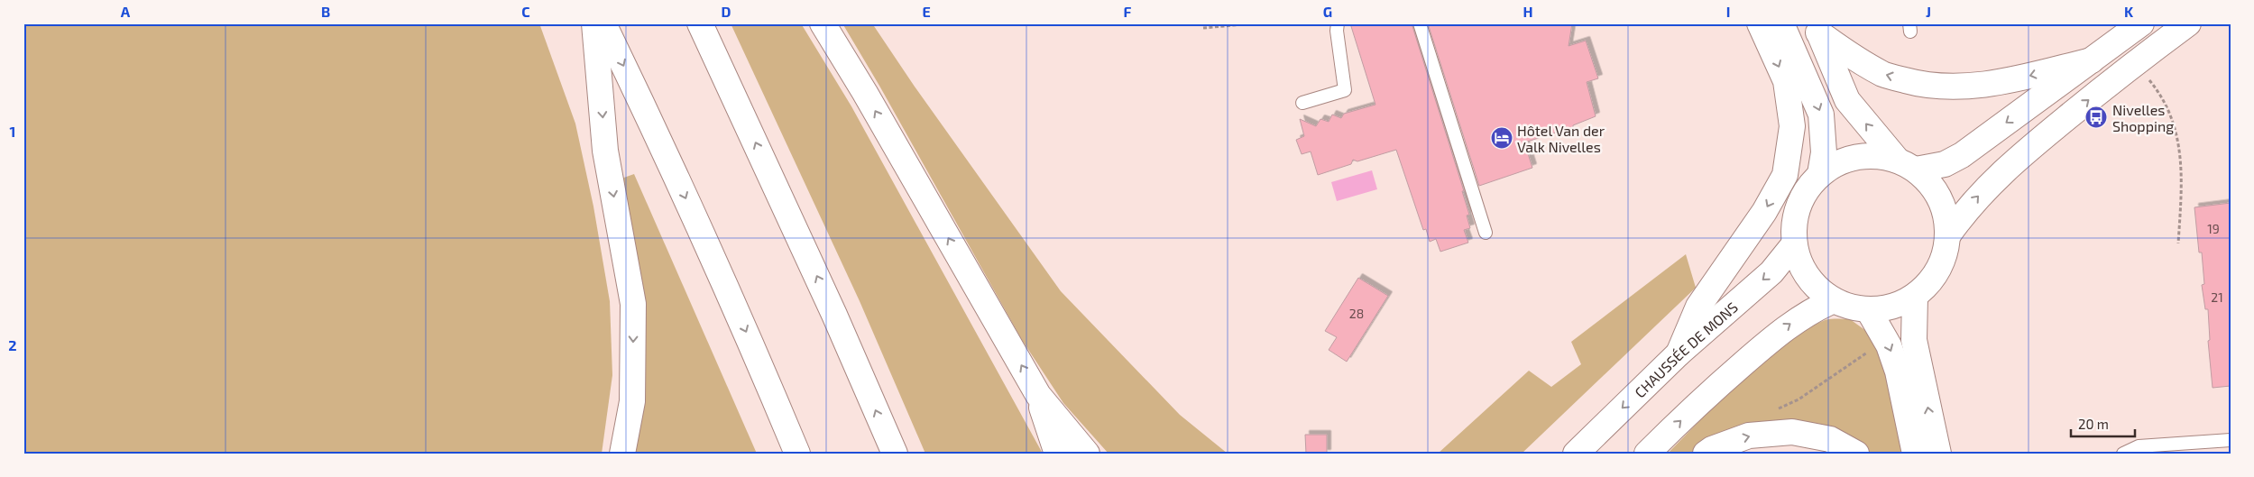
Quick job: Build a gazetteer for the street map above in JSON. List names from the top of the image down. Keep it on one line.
{"streets":{"main road":["CHAUSSÉE DE MONS"]},"places":{"bus stop":["Nivelles Shopping"],"hotel":["Hôtel Van der Valk Nivelles"]},"house_numbers":["19","21","28"],"scale_bar":"20 m","grid":{"columns":["A","B","C","D","E","F","G","H","I","J","K"],"rows":["1","2"]}}
